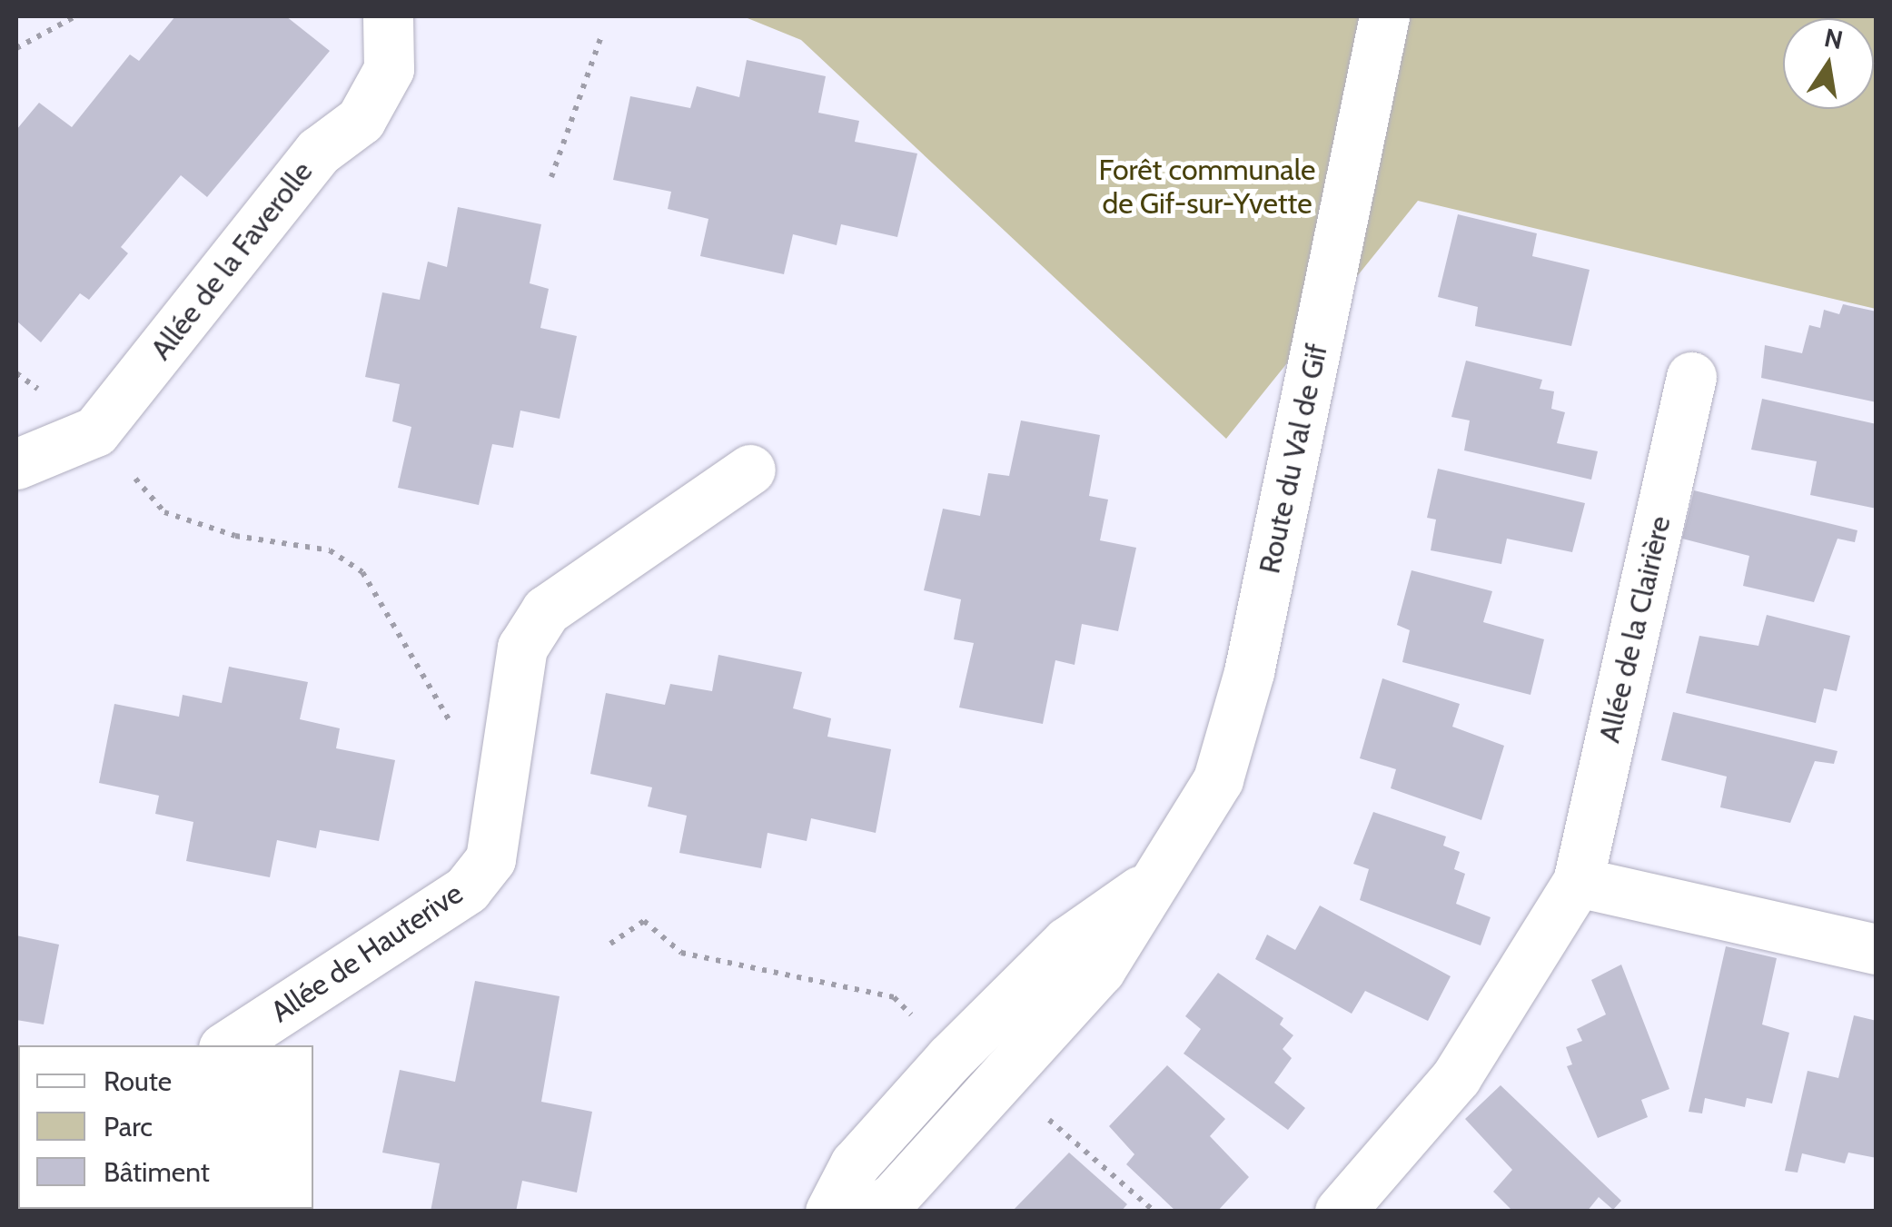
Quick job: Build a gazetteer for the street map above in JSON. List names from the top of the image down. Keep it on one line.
{"streets":{"street":["Allée de la Faverolle","Route du Val de Gif","Allée de la Clairière","Allée de Hauterive"]},"parks":["Forêt communale de Gif-sur-Yvette"],"legend":["Route","Parc","Bâtiment"],"north":"top"}
